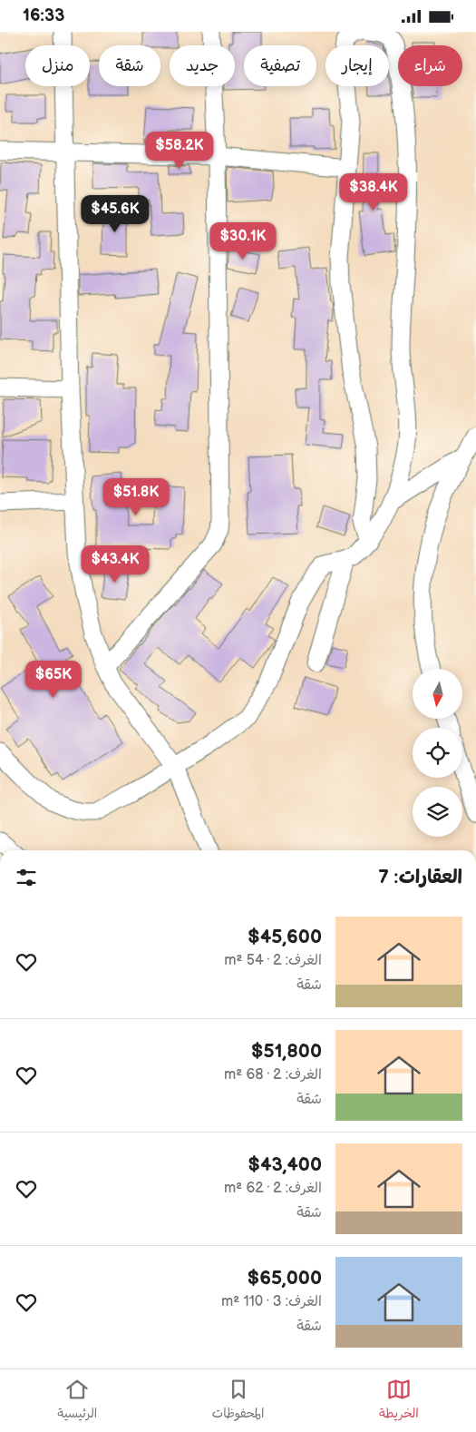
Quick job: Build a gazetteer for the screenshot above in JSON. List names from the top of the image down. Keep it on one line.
{"north":"bottom","page":{"status":"16:33","chip":["شراء","إيجار","تصفية","جديد","شقة","منزل"],"price":["$58.2K","$38.4K","$45.6K","$30.1K","$51.8K","$43.4K","$65K"],"heading":"العقارات: 7","list":[{"name":"$45,600","note":"الغرف: 2 · 54 m² · شقة"},{"name":"$51,800","note":"الغرف: 2 · 68 m² · شقة"},{"name":"$43,400","note":"الغرف: 2 · 62 m² · شقة"},{"name":"$65,000","note":"الغرف: 3 · 110 m² · شقة"}],"tabs":["الخريطة","المحفوظات","الرئيسية"]}}
